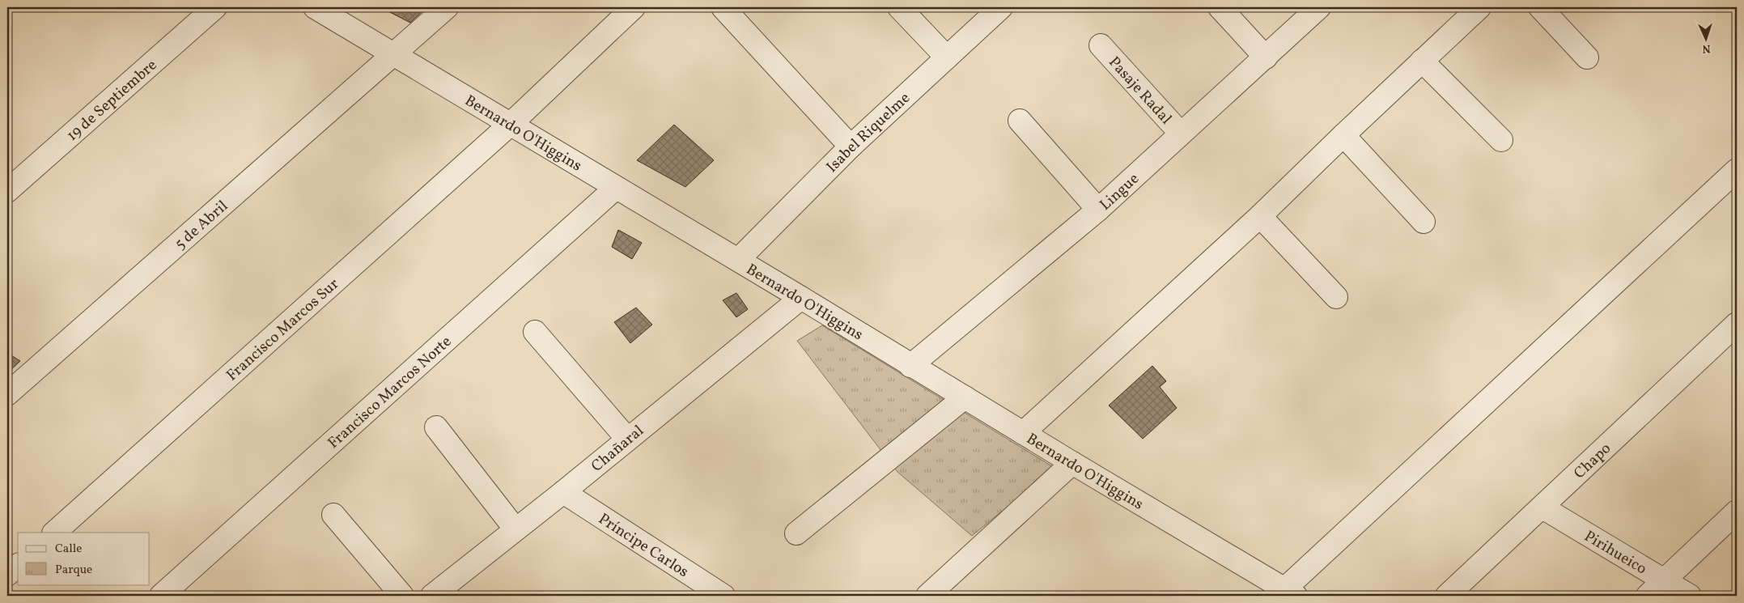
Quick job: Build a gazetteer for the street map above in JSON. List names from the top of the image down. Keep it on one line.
{"streets":{"street":["Pasaje Radal","19 de Septiembre","Isabel Riquelme","Bernardo O'Higgins","Lingue","5 de Abril","Francisco Marcos Sur","Francisco Marcos Norte","Chañaral","Chapo","Príncipe Carlos","Pirihueico"]},"crossings":[["Pasaje Radal","Lingue"],["Isabel Riquelme","Bernardo O'Higgins"],["Bernardo O'Higgins","Lingue"],["Bernardo O'Higgins","5 de Abril"],["Bernardo O'Higgins","Francisco Marcos Sur"],["Bernardo O'Higgins","Francisco Marcos Norte"],["Bernardo O'Higgins","Chañaral"],["Chañaral","Príncipe Carlos"],["Chapo","Pirihueico"]],"legend":["Calle","Parque"],"north":"bottom"}
